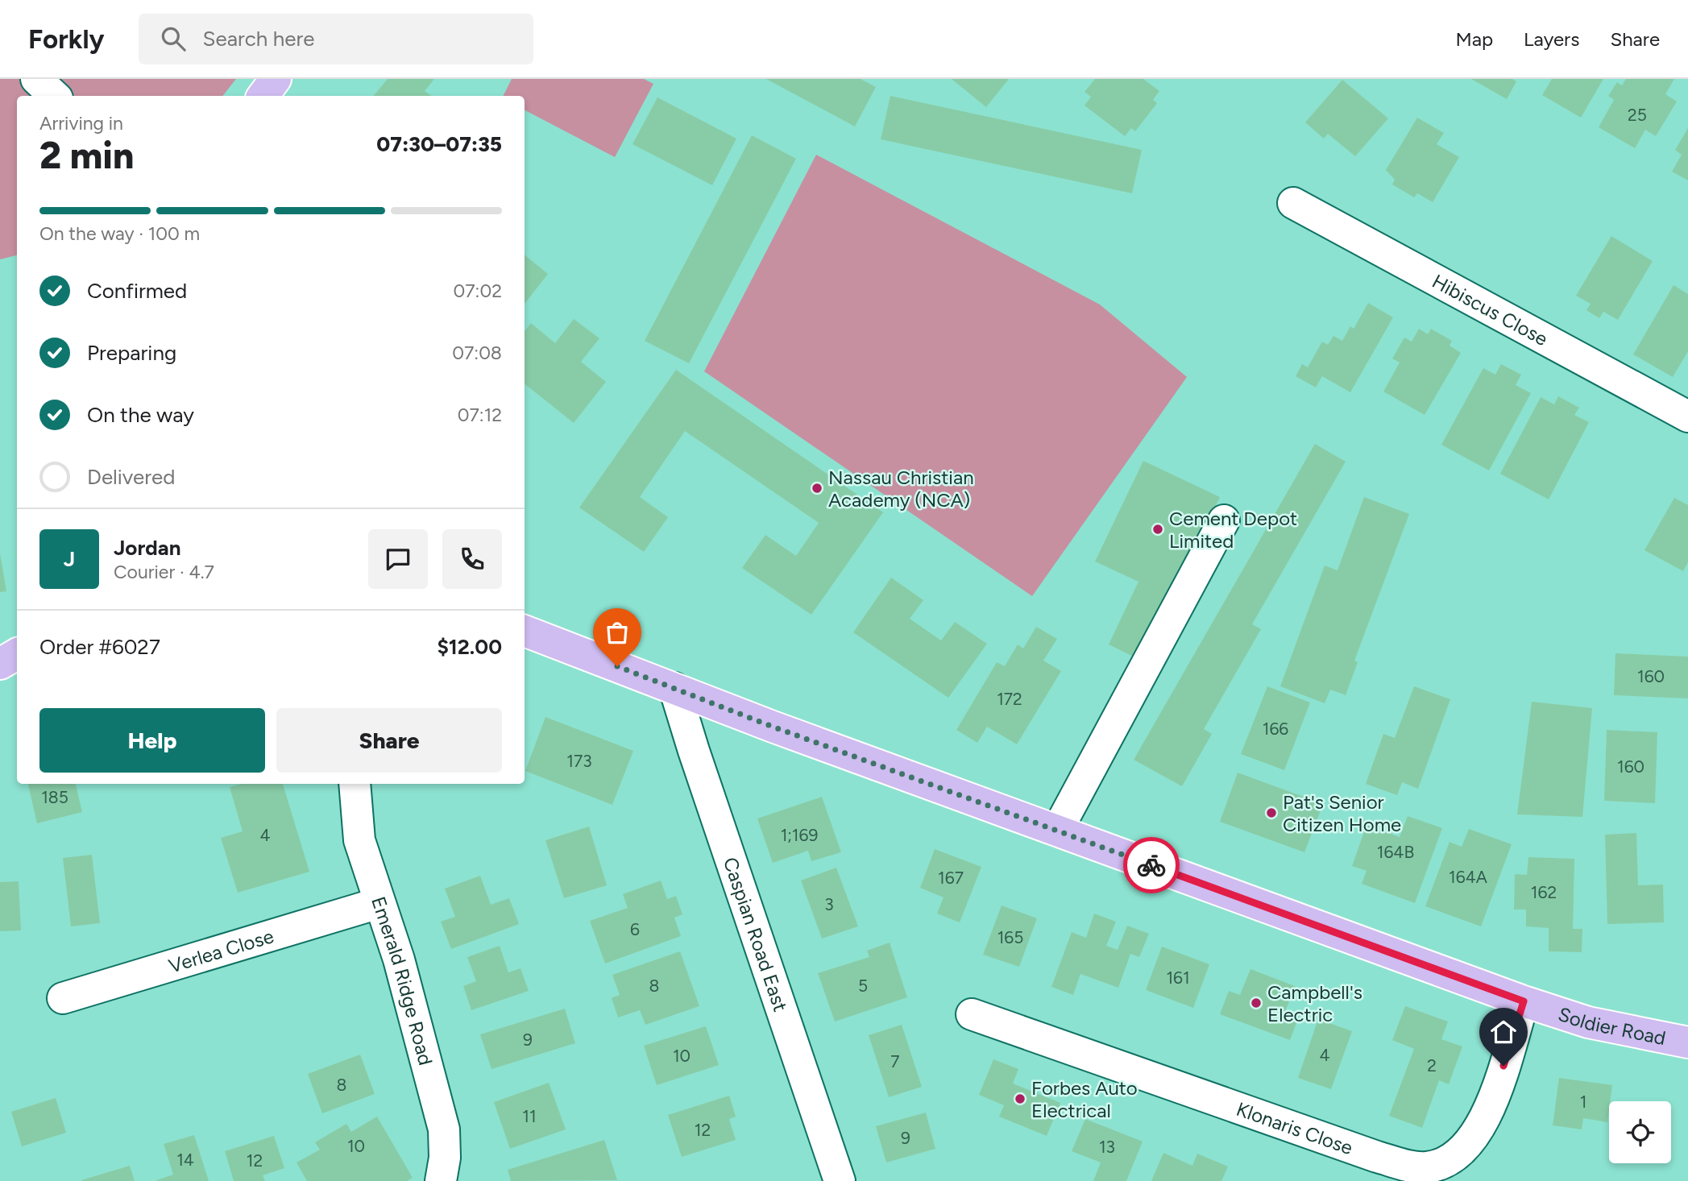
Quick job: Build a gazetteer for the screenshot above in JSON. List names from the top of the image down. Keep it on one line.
{"streets":{"main road":["Soldier Road"],"street":["Hibiscus Close","Caspian Road East","Verlea Close","Emerald Ridge Road","Klonaris Close"]},"crossings":[["Caspian Road East","Soldier Road"],["Verlea Close","Emerald Ridge Road"],["Soldier Road","Klonaris Close"]],"places":["Nassau Christian Academy (NCA)","Cement Depot Limited","Pat's Senior Citizen Home","Campbell's Electric","Forbes Auto Electrical"],"house_numbers":["25","160","172","166","173","160","185","4","1;169","164B","164A","167","162","3","6","165","161","8","5","9","4","10","7","2","8","1","11","12","9","10","13","14","12"],"page":{"header":"Forkly","search":"Search here","nav":["Map","Layers","Share"],"heading":["2 min","Arriving in","07:30–07:35"],"panel":["Jordan","Courier · 4.7","Order #6027","$12.00"],"bar":"On the way · 100 m","list":[["Confirmed","07:02"],["Preparing","07:08"],["On the way","07:12"],"Delivered"],"round":"J","buttons":["Help","Share"]}}
